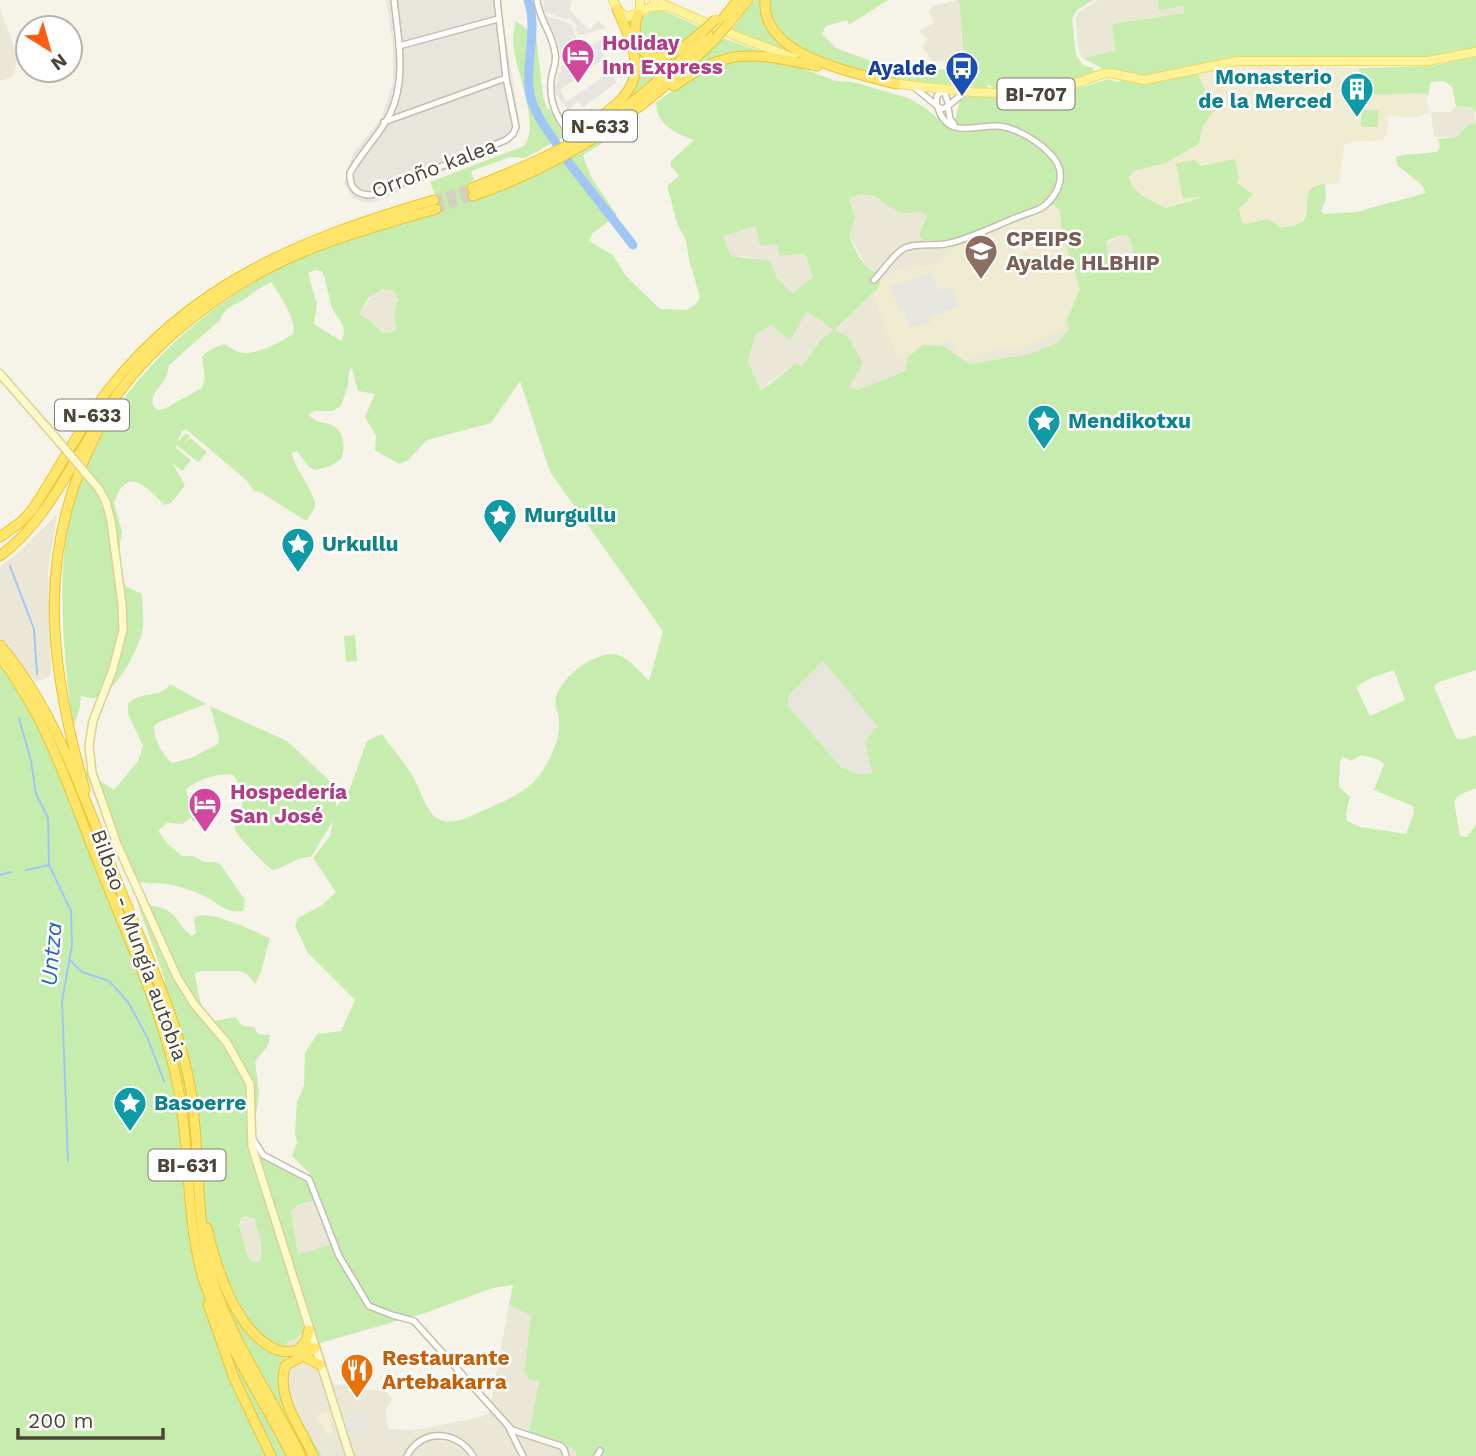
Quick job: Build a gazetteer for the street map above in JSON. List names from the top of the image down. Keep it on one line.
{"streets":{"highway":["N-633","Bilbao - Mungia autobia","BI-631"],"main road":["BI-707"],"street":["Orroño kalea"]},"water":["Untza"],"places":{"hotel":["Holiday Inn Express","Hospedería San José"],"bus stop":["Ayalde"],"building":["Monasterio de la Merced"],"school or university":["CPEIPS Ayalde HLBHIP"],"place":["Mendikotxu","Murgullu","Urkullu","Basoerre"],"restaurant":["Restaurante Artebakarra"]},"scale_bar":"200 m","north":"bottom right"}
